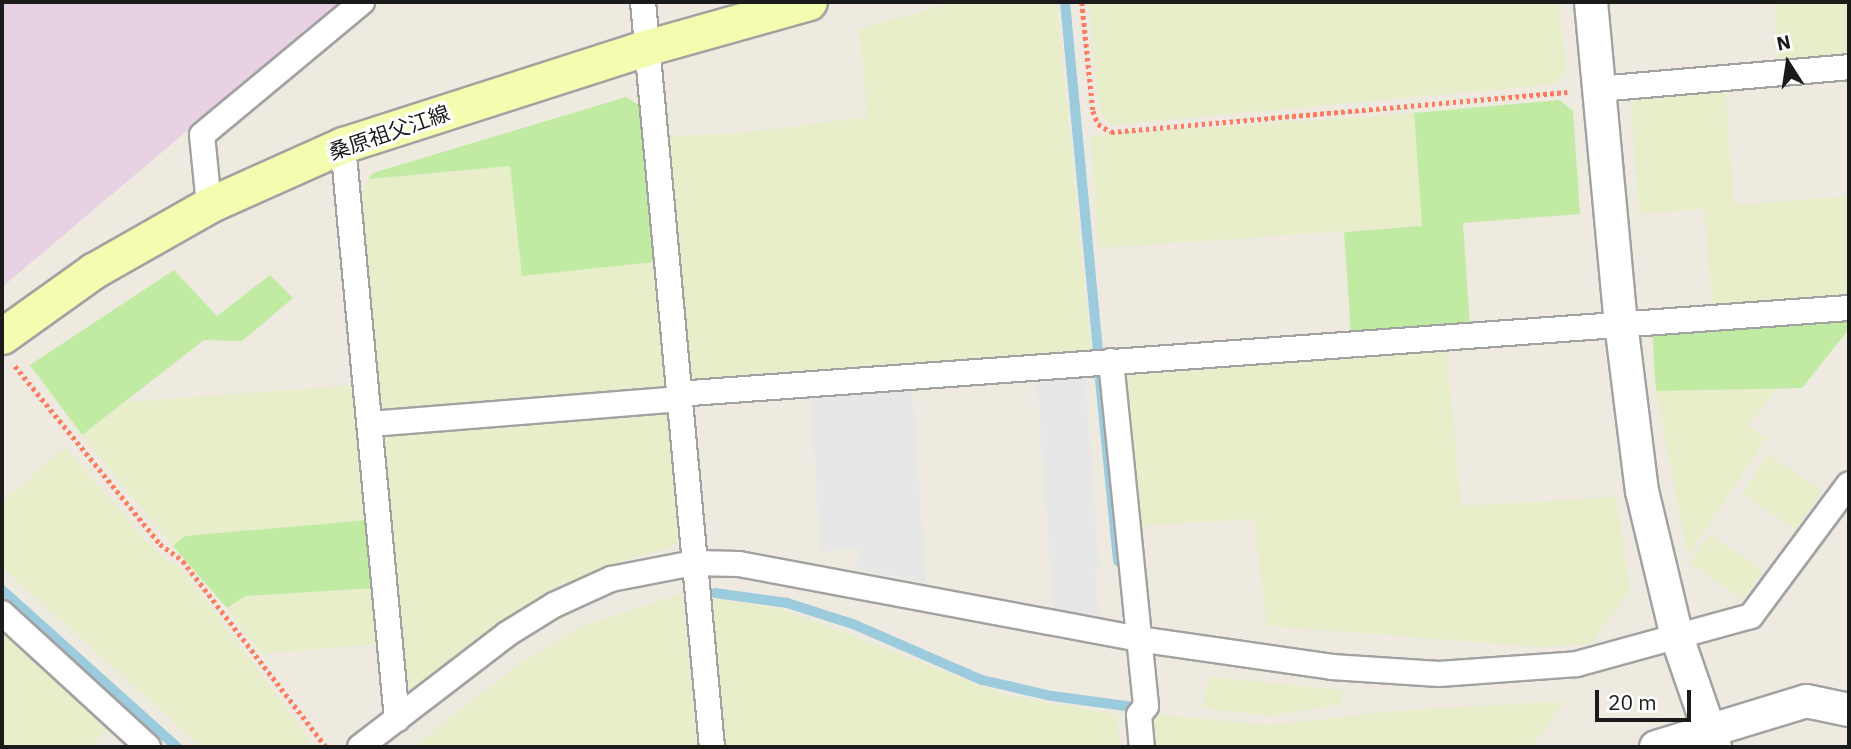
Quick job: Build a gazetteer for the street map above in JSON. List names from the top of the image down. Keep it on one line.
{"streets":{"main road":["桑原祖父江線"]},"scale_bar":"20 m","north":"top"}
